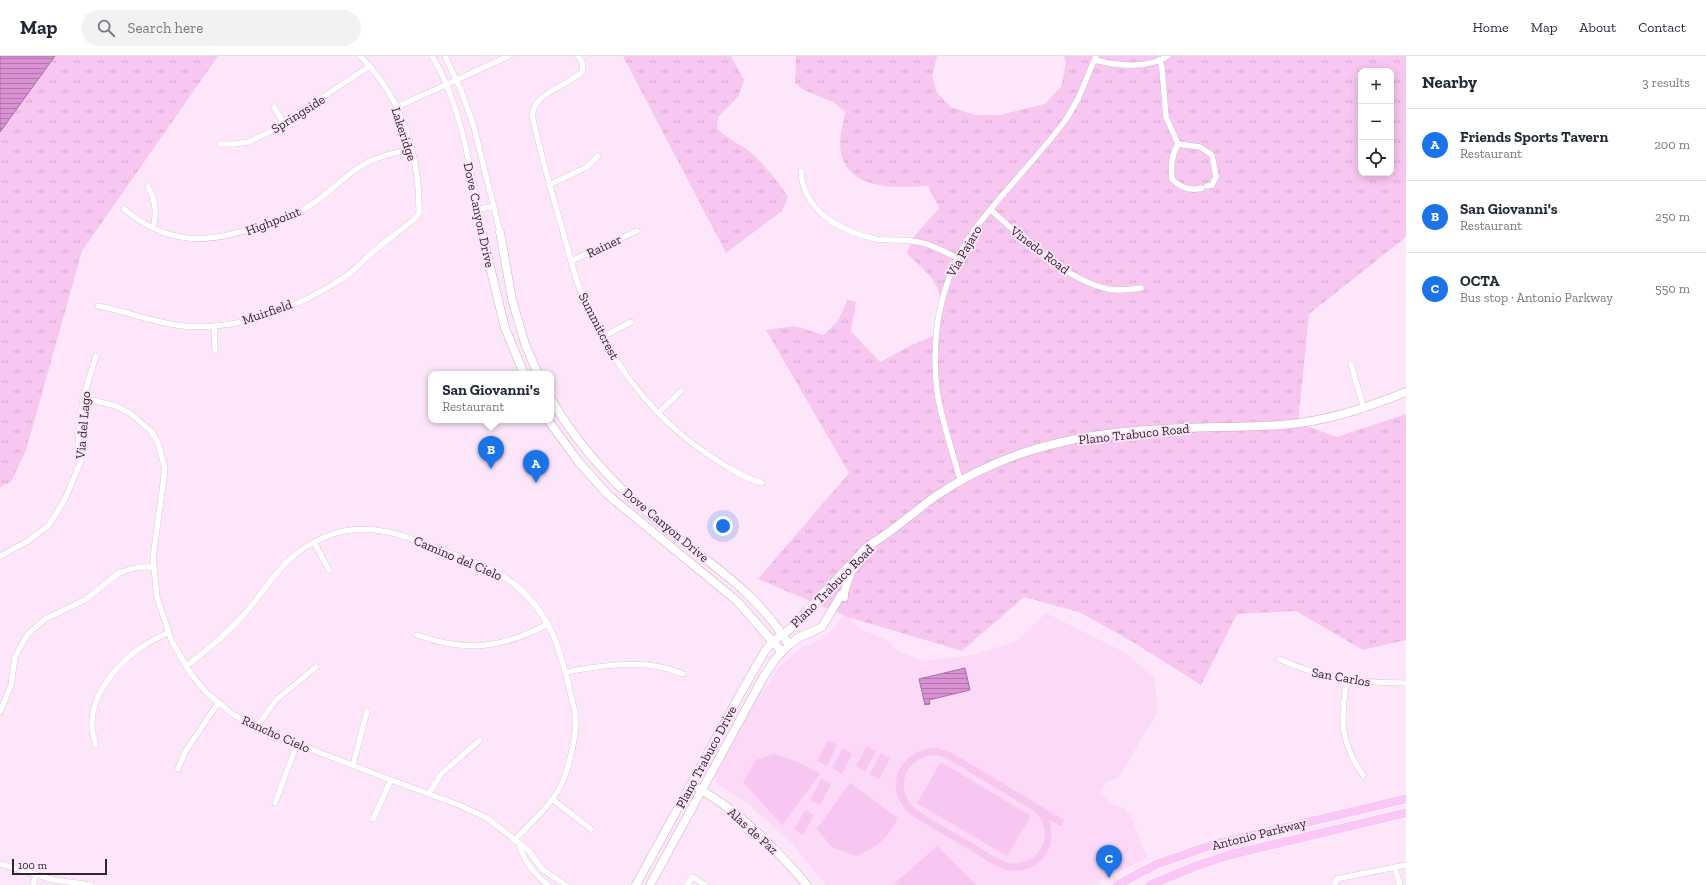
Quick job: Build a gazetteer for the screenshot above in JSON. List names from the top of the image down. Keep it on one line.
{"streets":{"main road":["Antonio Parkway"],"street":["Springside","Lakeridge","Dove Canyon Drive","Highpoint","Rainer","Vinedo Road","Via Pajaro","Muirfield","Summitcrest","Via del Lago","Plano Trabuco Road","Camino del Cielo","San Carlos","Rancho Cielo","Plano Trabuco Drive","Alas de Paz"]},"crossings":[["Springside","Lakeridge"],["Lakeridge","Highpoint"],["Lakeridge","Muirfield"],["Dove Canyon Drive","Plano Trabuco Road"],["Dove Canyon Drive","Plano Trabuco Drive"],["Rainer","Summitcrest"],["Vinedo Road","Via Pajaro"],["Via Pajaro","Plano Trabuco Road"],["Via del Lago","Rancho Cielo"],["Plano Trabuco Road","Plano Trabuco Drive"],["Camino del Cielo","Rancho Cielo"],["Plano Trabuco Drive","Alas de Paz"]],"scale_bar":"100 m","page":{"header":"Map","search":"Search here","nav":["Home","Map","About","Contact"],"heading":["Nearby","3 results"],"map_buttons":["+","−"],"list":[{"mark":"A","name":"Friends Sports Tavern","note":"Restaurant","value":"200 m"},{"mark":"B","name":"San Giovanni's","note":"Restaurant","value":"250 m"},{"mark":"C","name":"OCTA","note":"Bus stop · Antonio Parkway","value":"550 m"}],"popup":["San Giovanni's","Restaurant"],"pins":["B","A","C"],"scale":"100 m"}}
